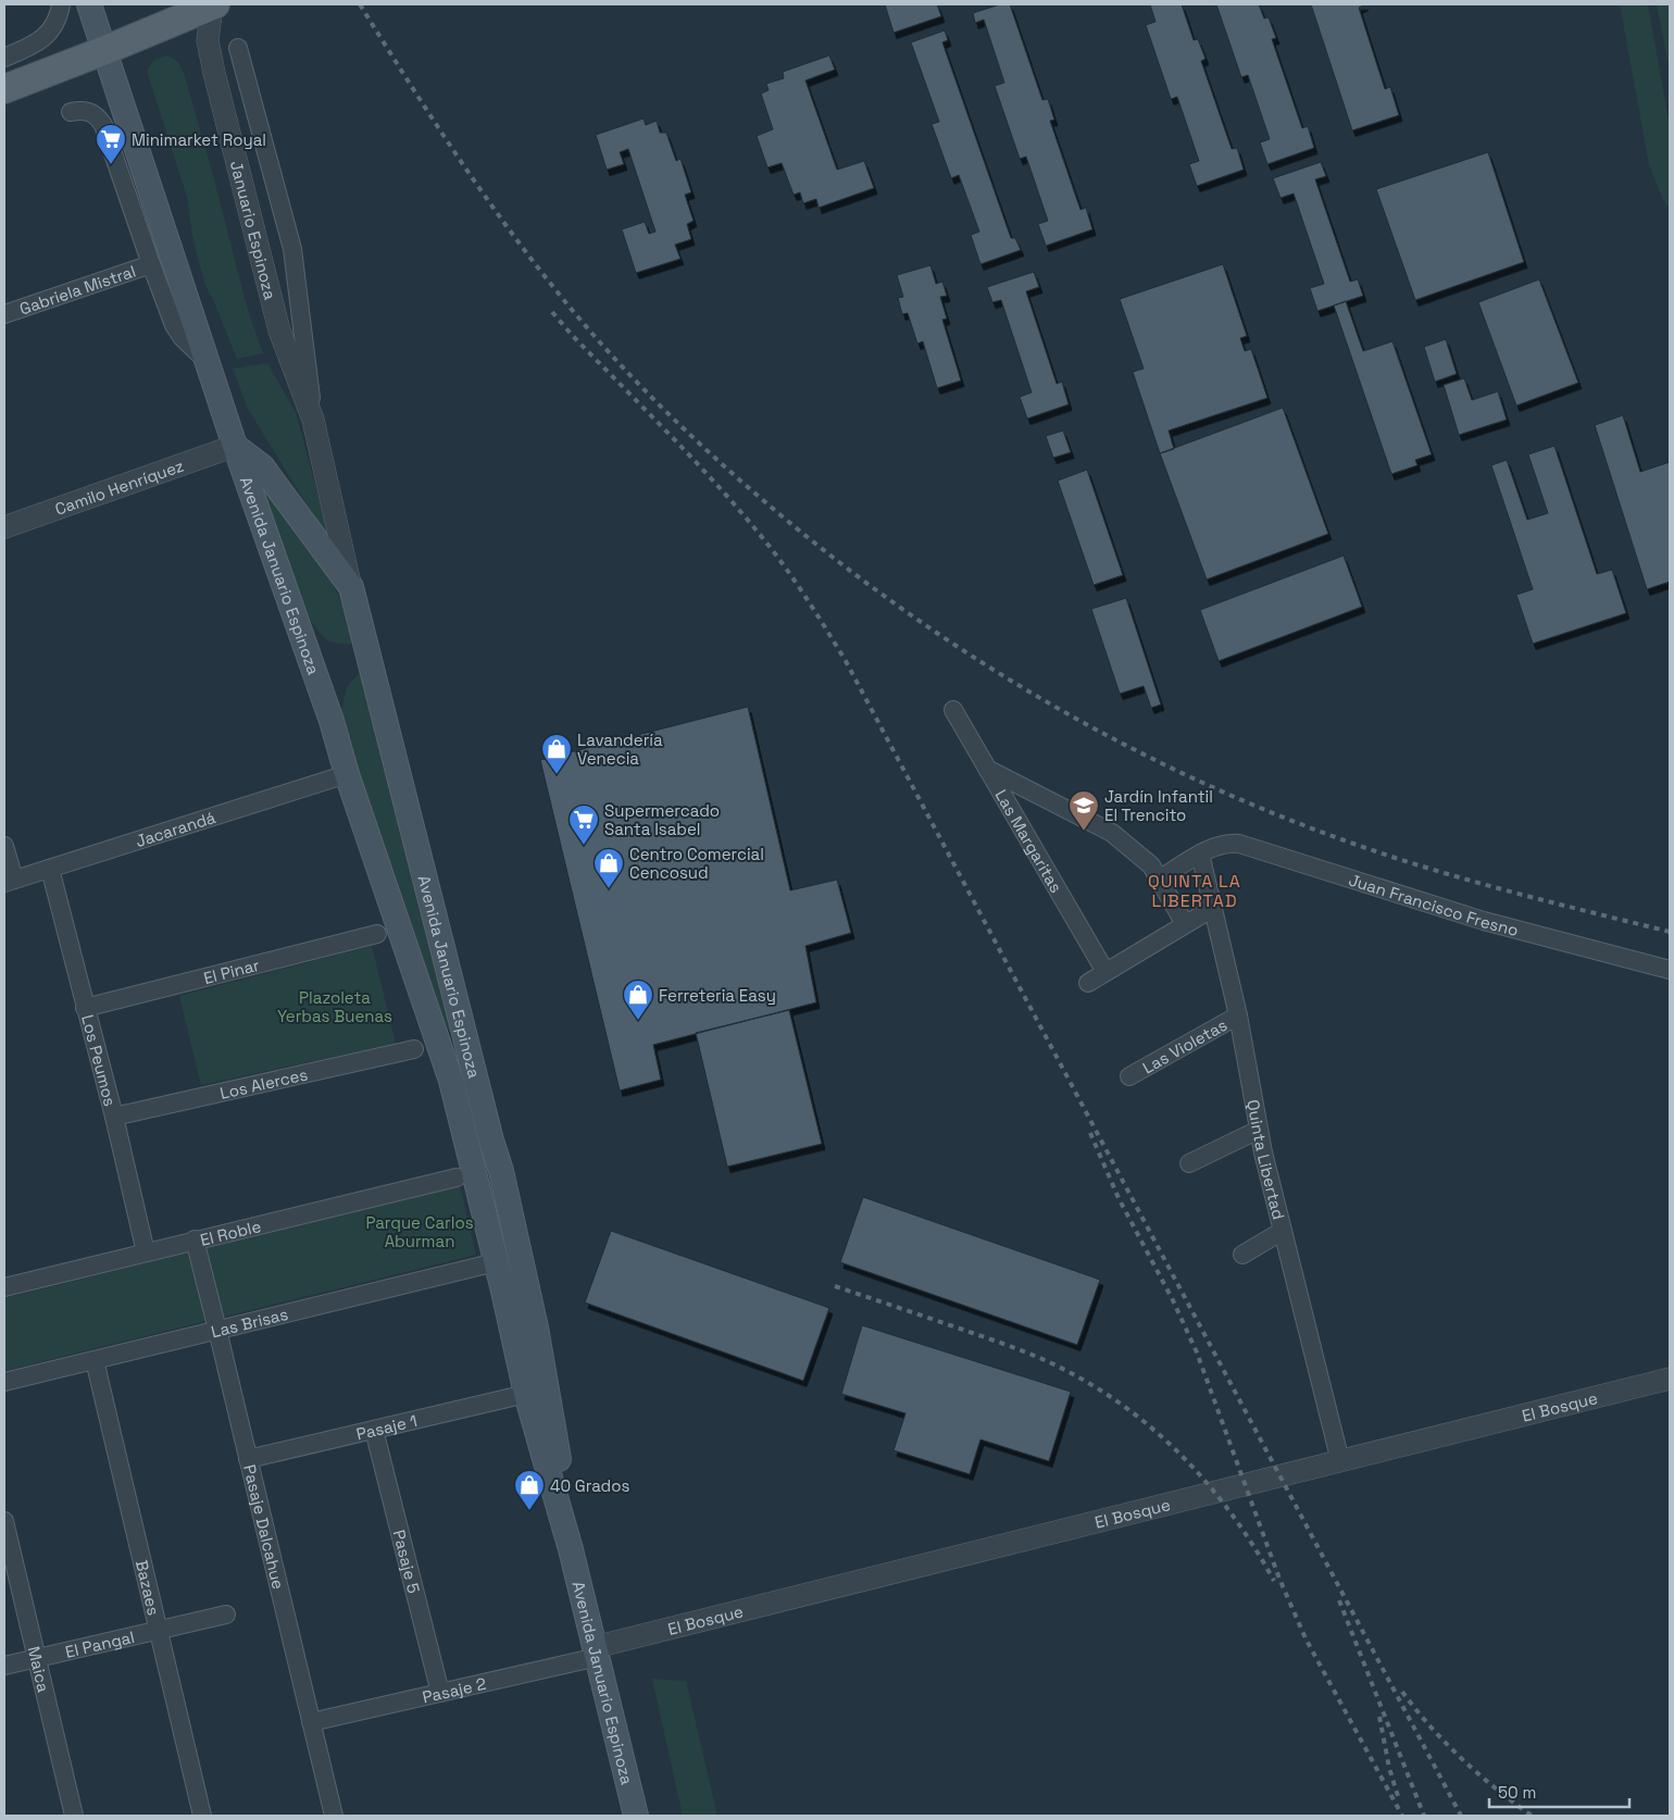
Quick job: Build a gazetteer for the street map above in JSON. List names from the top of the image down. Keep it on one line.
{"streets":{"main road":["Avenida Januario Espinoza"],"street":["Januario Espinoza","Gabriela Mistral","Camilo Henríquez","Jacarandá","Las Margaritas","Juan Francisco Fresno","El Pinar","Las Violetas","Los Peumos","Los Alerces","Quinta Libertad","El Roble","Las Brisas","El Bosque","Pasaje 1","Pasaje Dalcahue","Pasaje 5","Bazaes","El Pangal","Maica","Pasaje 2"]},"crossings":[["Januario Espinoza","Avenida Januario Espinoza"],["Camilo Henríquez","Avenida Januario Espinoza"],["Avenida Januario Espinoza","Jacarandá"],["Avenida Januario Espinoza","Las Brisas"],["Avenida Januario Espinoza","El Bosque"],["Avenida Januario Espinoza","Pasaje 1"],["Avenida Januario Espinoza","Pasaje 2"],["Jacarandá","Los Peumos"],["Juan Francisco Fresno","Quinta Libertad"],["El Pinar","Los Peumos"],["Las Violetas","Quinta Libertad"],["Los Peumos","Los Alerces"],["Los Peumos","El Roble"],["Quinta Libertad","El Bosque"],["El Roble","Pasaje Dalcahue"],["Las Brisas","Pasaje Dalcahue"],["Las Brisas","Bazaes"],["El Bosque","Pasaje 2"],["Pasaje 1","Pasaje Dalcahue"],["Pasaje 1","Pasaje 5"],["Pasaje Dalcahue","Pasaje 2"],["Pasaje 5","Pasaje 2"],["Bazaes","El Pangal"],["El Pangal","Maica"]],"districts":["QUINTA LA LIBERTAD"],"parks":["Plazoleta Yerbas Buenas","Parque Carlos Aburman"],"places":{"supermarket":["Minimarket Royal","Supermercado Santa Isabel"],"shop":["Lavandería Venecia","Centro Comercial Cencosud","Ferreteria Easy","40 Grados"],"school or university":["Jardín Infantil El Trencito"]},"scale_bar":"50 m"}
